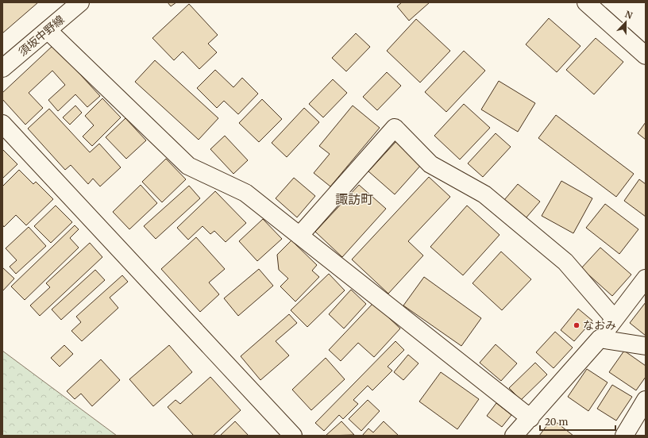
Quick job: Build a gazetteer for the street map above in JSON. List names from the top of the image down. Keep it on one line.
{"streets":{"street":["須坂中野線"]},"districts":["諏訪町"],"places":["なおみ"],"scale_bar":"20 m","north":"top"}
